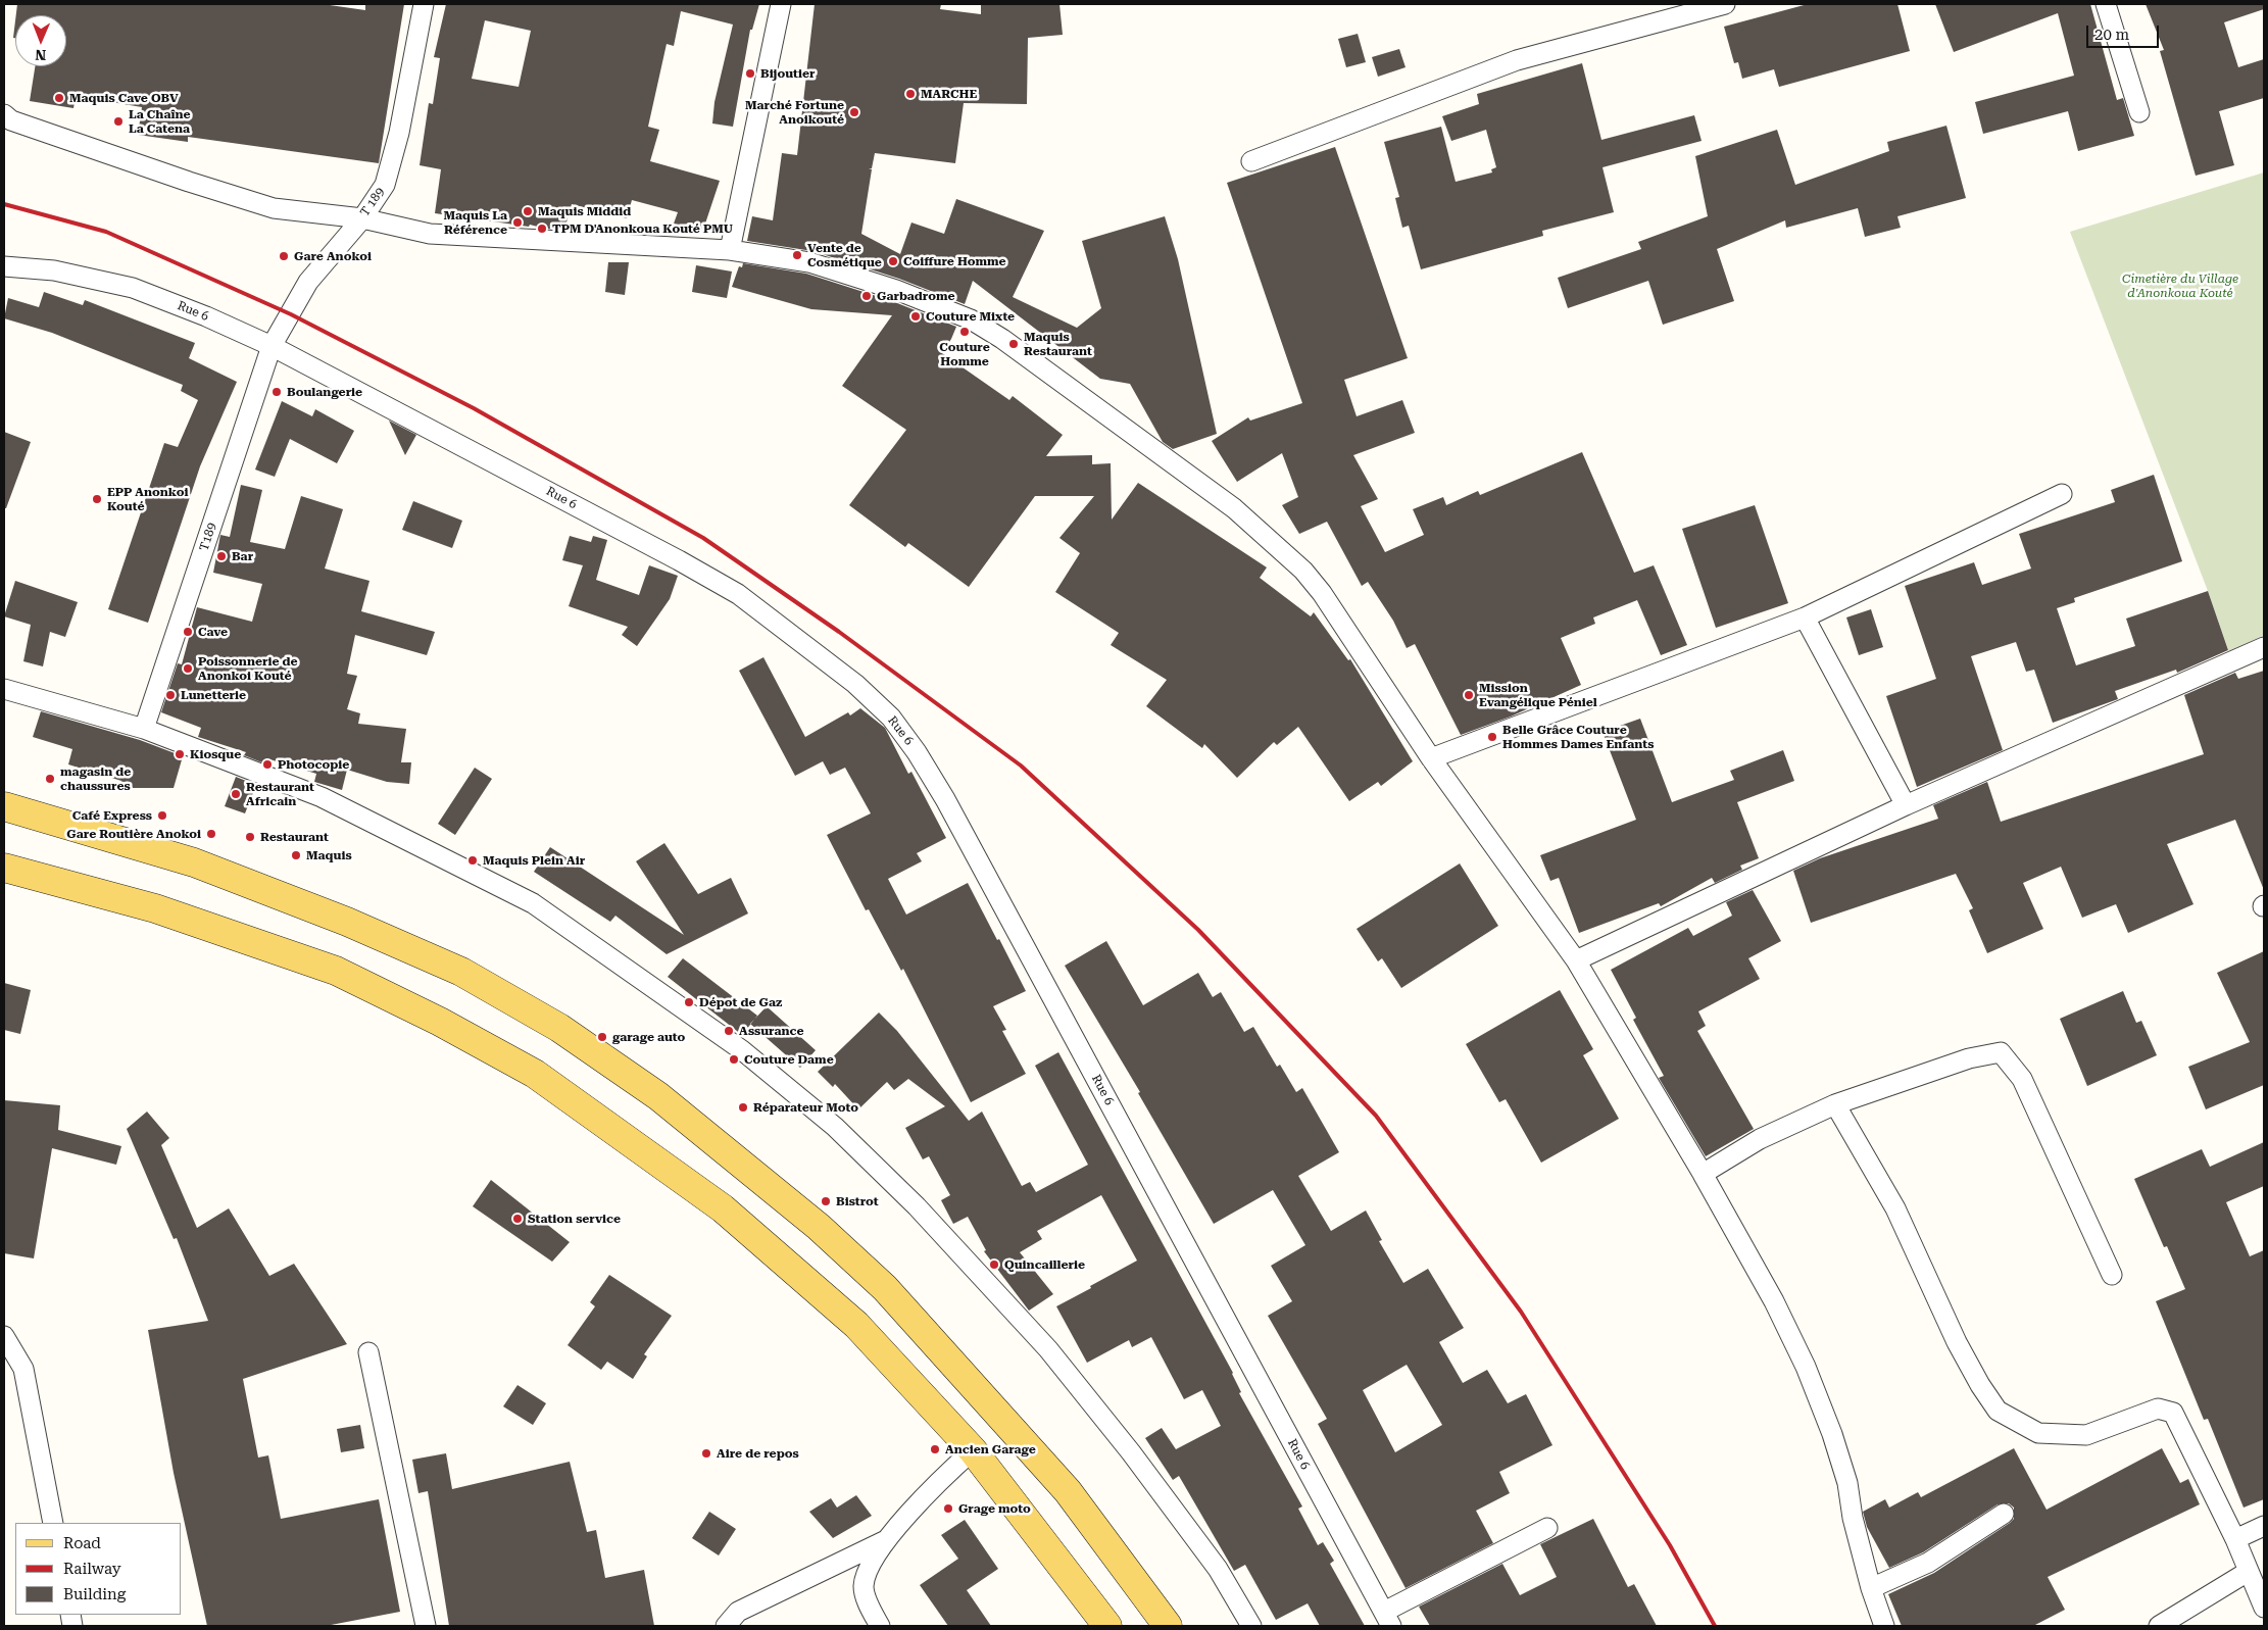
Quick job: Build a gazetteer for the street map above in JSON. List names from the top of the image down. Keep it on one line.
{"streets":{"street":["T 189","Rue 6","T189"]},"crossings":[["T 189","Rue 6"],["T 189","T189"],["Rue 6","T189"]],"parks":["Cimetière du Village d'Anonkoua Kouté"],"places":["Bijoutier","MARCHE","Maquis Cave OBV","Marché Fortune Anoikouté","La Chaîne La Catena","Maquis Middid","Maquis La Référence","TPM D'Anonkoua Kouté PMU","Vente de Cosmétique","Gare Anokoi","Coiffure Homme","Garbadrome","Couture Mixte","Couture Homme","Maquis Restaurant","Boulangerie","EPP Anonkoi Kouté","Bar","Cave","Poissonnerie de Anonkoi Kouté","Lunetterie","Mission Evangélique Péniel","Belle Grâce Couture Hommes Dames Enfants","Kiosque","Photocopie","magasin de chaussures","Restaurant Africain","Café Express","Gare Routière Anokoi","Restaurant","Maquis","Maquis Plein Air","Dépot de Gaz","Assurance","garage auto","Couture Dame","Réparateur Moto","Bistrot","Station service","Quincaillerie","Ancien Garage","Aire de repos","Grage moto"],"legend":["Road","Railway","Building"],"scale_bar":"20 m","north":"bottom"}
